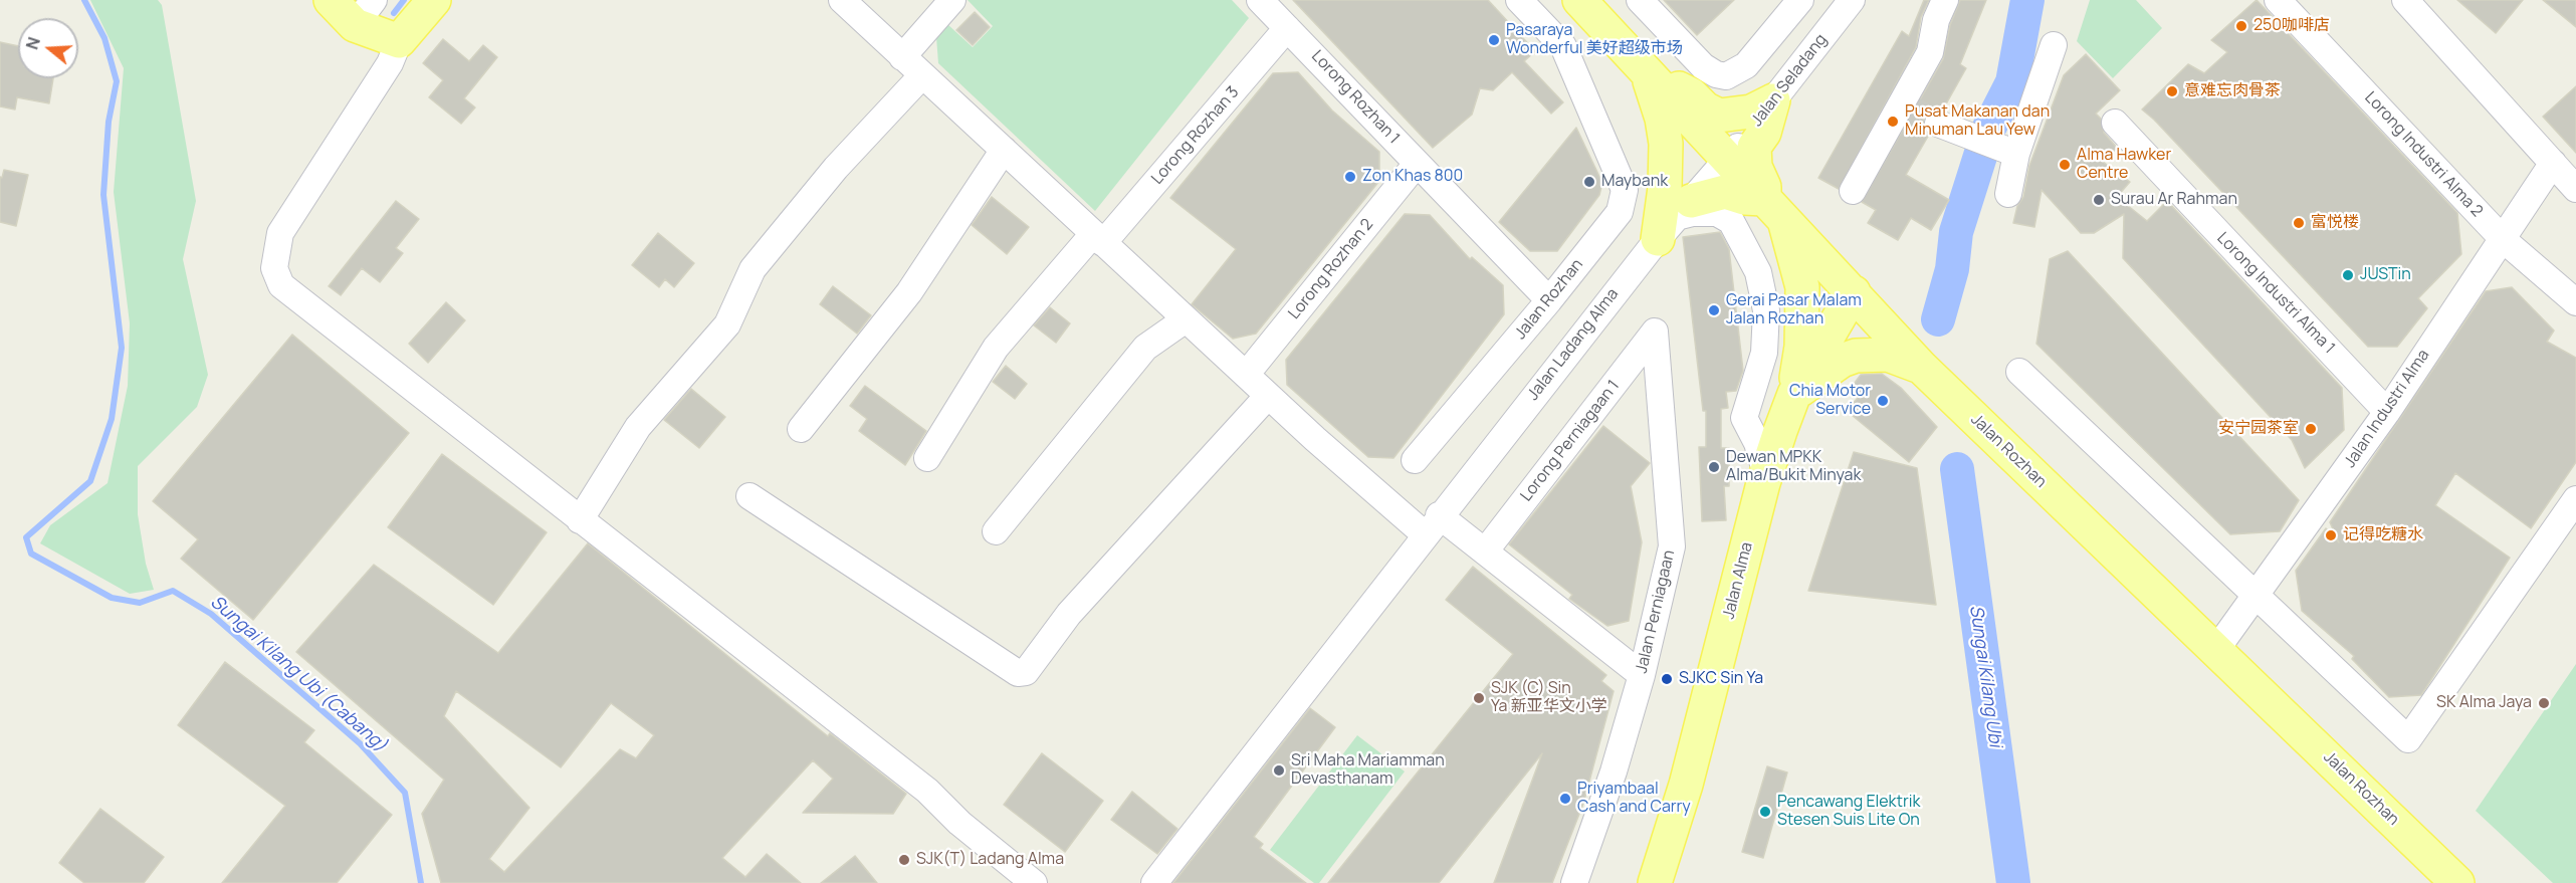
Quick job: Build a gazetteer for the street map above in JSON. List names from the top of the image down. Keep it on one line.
{"streets":{"main road":["Jalan Rozhan","Jalan Alma"],"street":["Jalan Seladang","Lorong Rozhan 1","Lorong Rozhan 3","Lorong Industri Alma 2","Lorong Rozhan 2","Lorong Industri Alma 1","Jalan Ladang Alma","Jalan Industri Alma","Lorong Perniagaan 1","Jalan Perniagaan"]},"crossings":[["Jalan Seladang","Jalan Rozhan"],["Jalan Seladang","Jalan Ladang Alma"],["Lorong Rozhan 1","Lorong Rozhan 3"],["Lorong Rozhan 1","Lorong Rozhan 2"],["Lorong Rozhan 1","Jalan Rozhan"],["Lorong Industri Alma 2","Jalan Industri Alma"],["Lorong Industri Alma 1","Jalan Industri Alma"],["Jalan Rozhan","Jalan Ladang Alma"],["Jalan Rozhan","Jalan Industri Alma"],["Jalan Rozhan","Jalan Alma"],["Lorong Perniagaan 1","Jalan Perniagaan"]],"water":["Sungai Kilang Ubi (Cabang)","Sungai Kilang Ubi"],"places":["250咖啡店","Pasaraya Wonderful 美好超级市场","意难忘肉骨茶","Pusat Makanan dan Minuman Lau Yew","Alma Hawker Centre","Zon Khas 800","Maybank","Surau Ar Rahman","富悦楼","JUSTin","Gerai Pasar Malam Jalan Rozhan","Chia Motor Service","安宁园茶室","Dewan MPKK Alma/Bukit Minyak","记得吃糖水","SJKC Sin Ya","SJK (C) Sin Ya 新亚华文小学","SK Alma Jaya","Sri Maha Mariamman Devasthanam","Priyambaal Cash and Carry","Pencawang Elektrik Stesen Suis Lite On","SJK(T) Ladang Alma"],"north":"left"}
